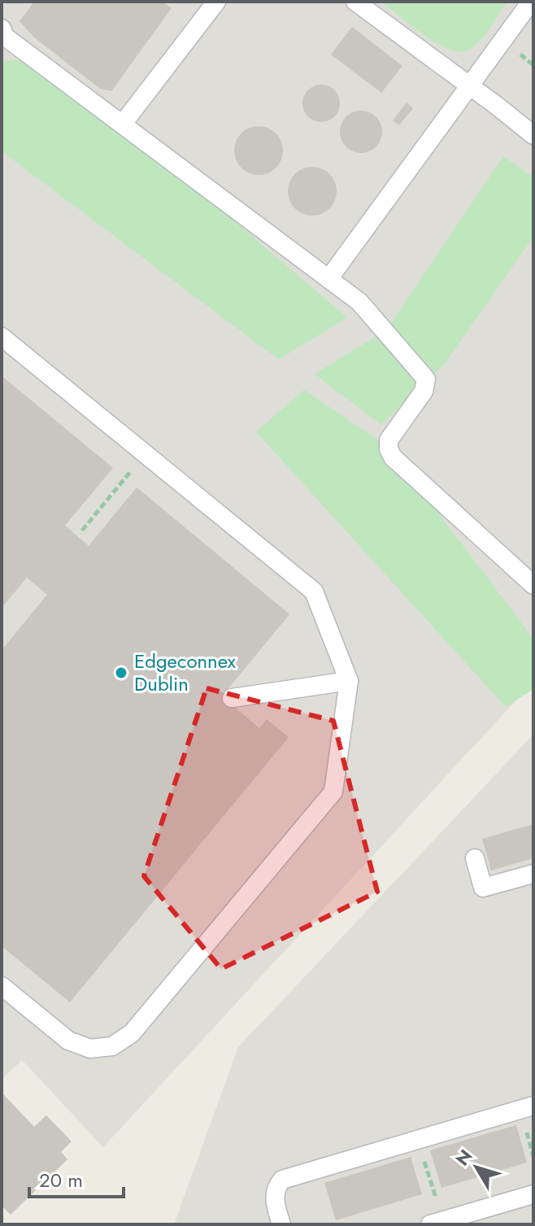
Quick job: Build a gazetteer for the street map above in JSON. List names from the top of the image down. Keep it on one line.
{"places":["Edgeconnex Dublin"],"scale_bar":"20 m","north":"top left"}
